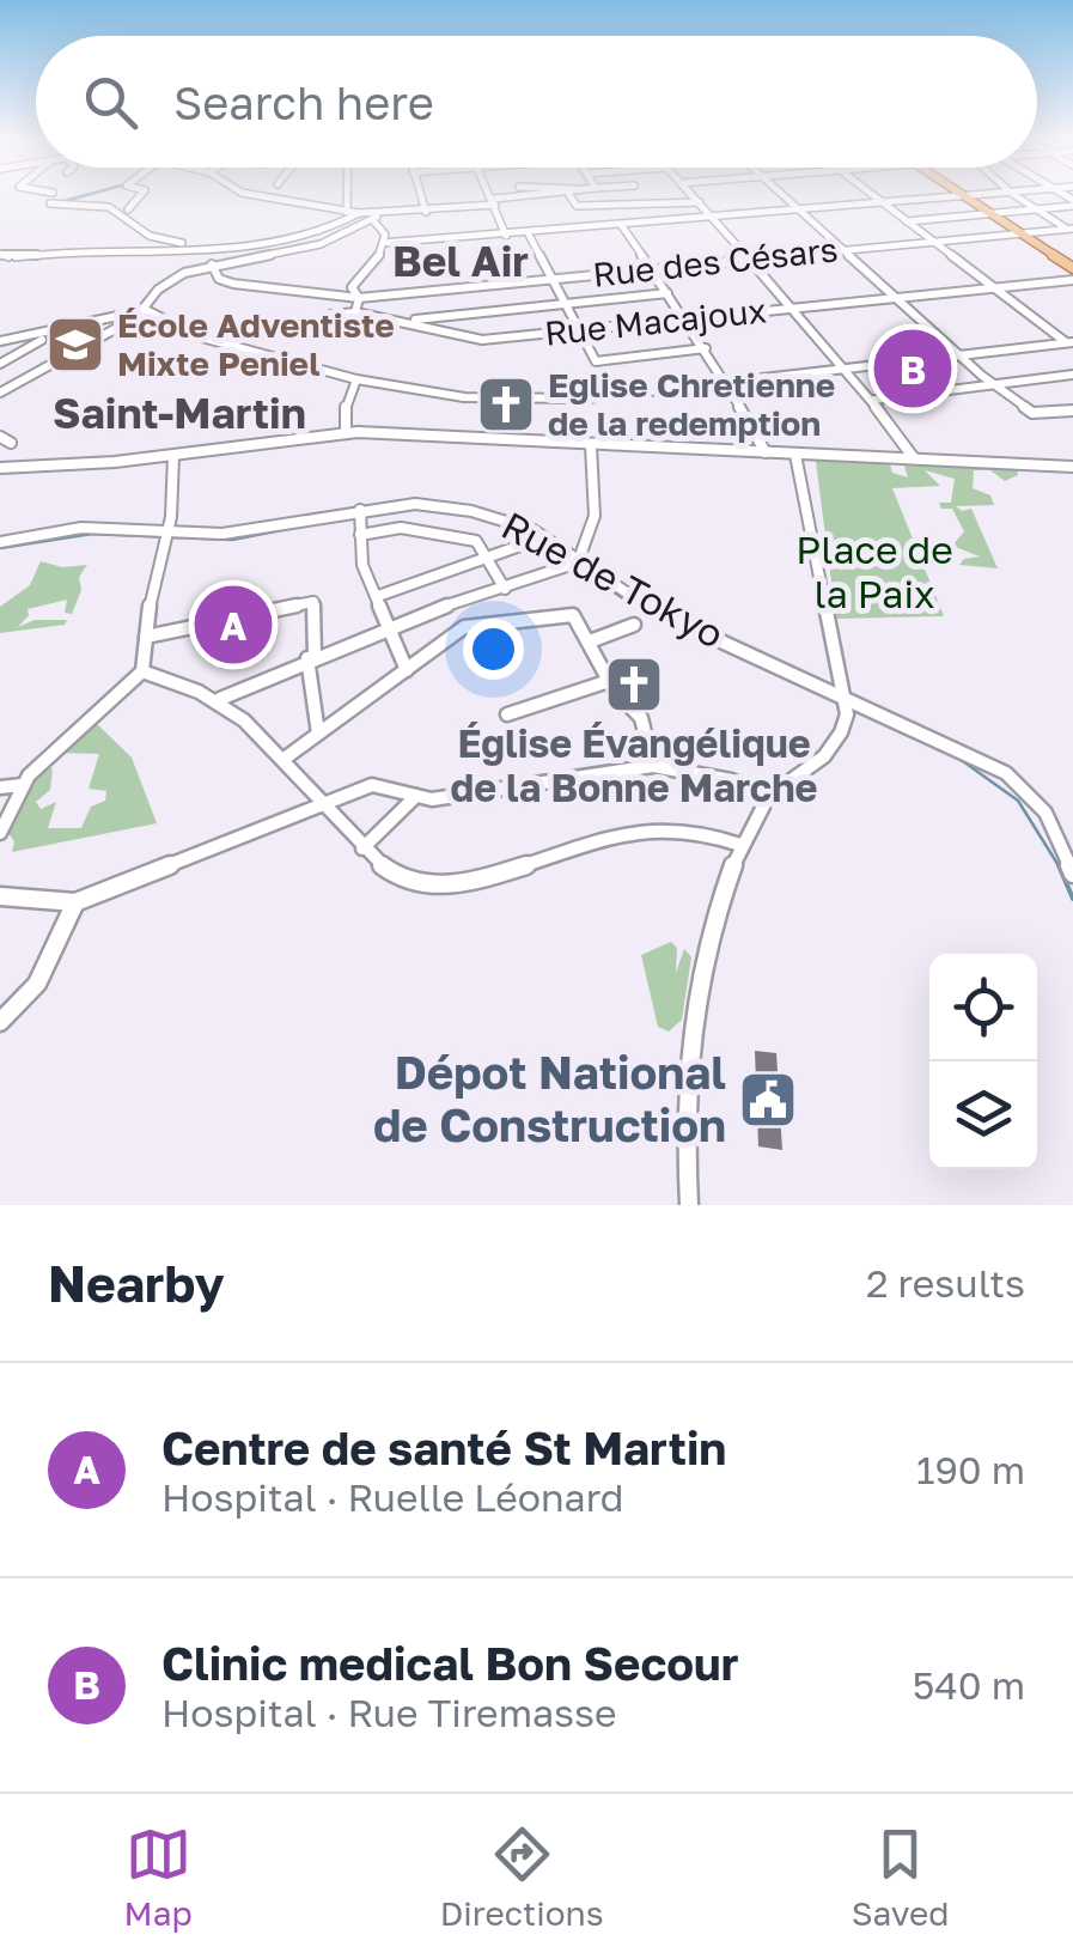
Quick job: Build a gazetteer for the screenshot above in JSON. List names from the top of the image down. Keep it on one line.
{"streets":{"street":["Rue des Césars","Rue Macajoux","Rue de Tokyo"]},"districts":["Bel Air","Saint-Martin"],"parks":["Place de la Paix"],"places":{"school or university":["École Adventiste Mixte Peniel"],"church":["Eglise Chretienne de la redemption","Église Évangélique de la Bonne Marche"],"public building":["Dépot National de Construction"]},"page":{"search":"Search here","pins":["B","A"],"heading":["Nearby","2 results"],"list":[{"mark":"A","name":"Centre de santé St Martin","note":"Hospital · Ruelle Léonard","value":"190 m"},{"mark":"B","name":"Clinic medical Bon Secour","note":"Hospital · Rue Tiremasse","value":"540 m"}],"nav":["Map","Directions","Saved"]}}
